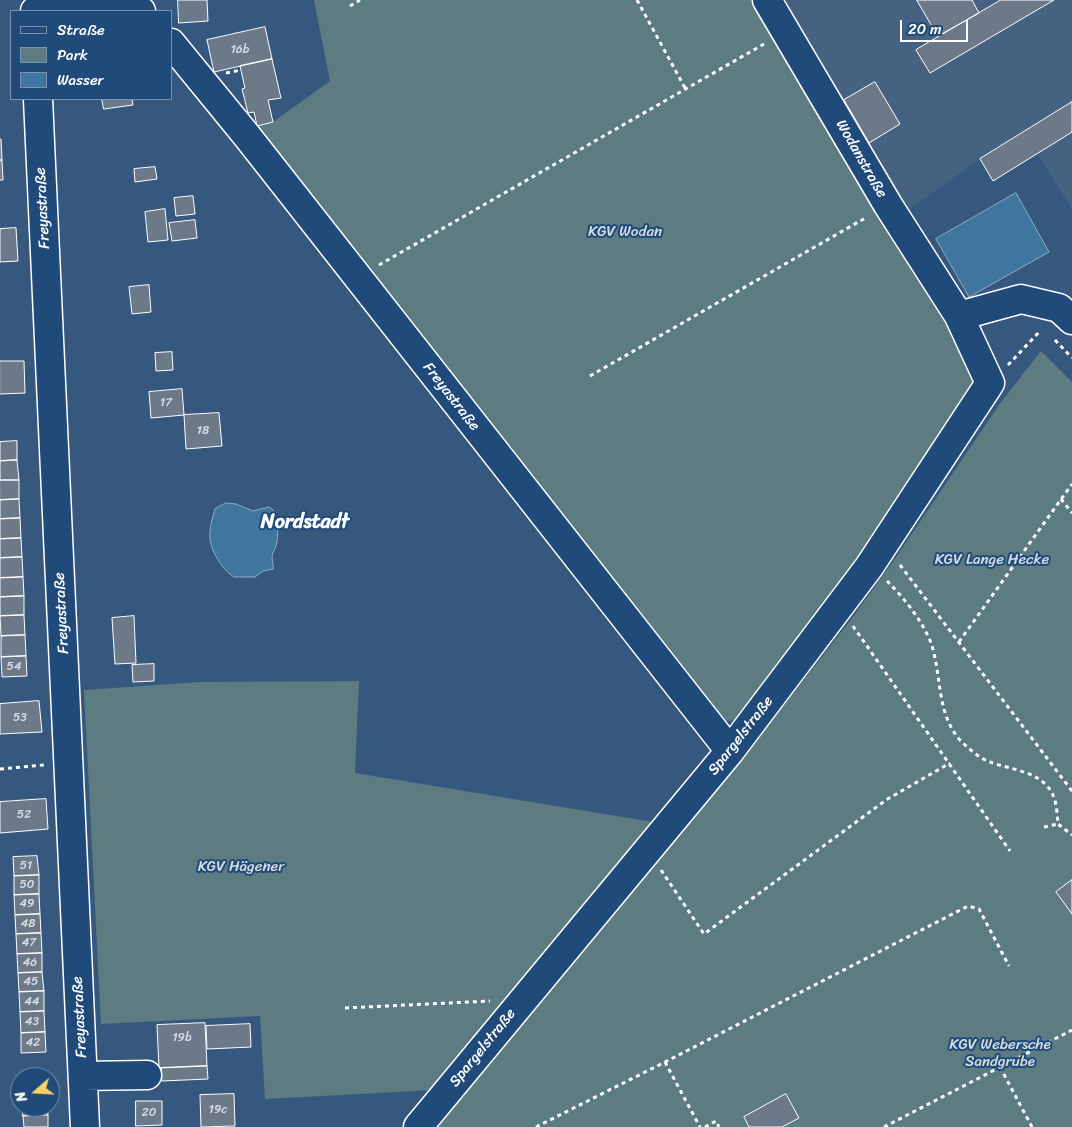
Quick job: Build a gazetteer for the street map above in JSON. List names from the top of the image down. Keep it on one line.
{"streets":{"street":["Wodanstraße","Freyastraße","Spargelstraße"]},"crossings":[["Freyastraße","Spargelstraße"]],"districts":["Nordstadt"],"parks":["KGV Wodan","KGV Lange Hecke","KGV Hägener","KGV Webersche Sandgrube"],"house_numbers":["16b","17","18","54","53","52","51","50","49","48","47","46","45","44","43","19b","42","19c","20"],"legend":["Straße","Park","Wasser"],"scale_bar":"20 m","north":"left"}
